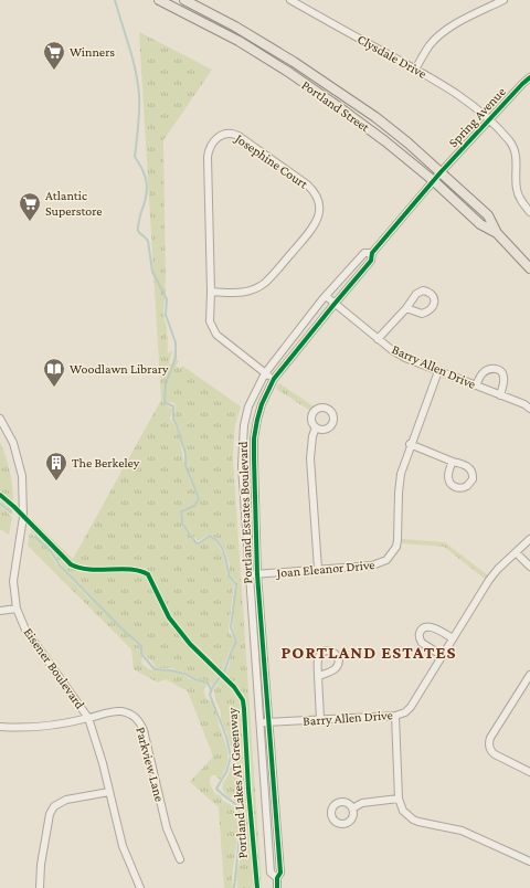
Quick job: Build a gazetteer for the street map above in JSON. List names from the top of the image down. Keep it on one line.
{"streets":{"main road":["Portland Street"],"street":["Clysdale Drive","Spring Avenue","Josephine Court","Barry Allen Drive","Portland Estates Boulevard","Joan Eleanor Drive","Eisener Boulevard","Parkview Lane"],"cycle path":["Portland Lakes AT Greenway"]},"crossings":[["Clysdale Drive","Spring Avenue"],["Portland Street","Spring Avenue"],["Portland Street","Portland Estates Boulevard"],["Spring Avenue","Portland Estates Boulevard"],["Josephine Court","Portland Estates Boulevard"],["Barry Allen Drive","Portland Estates Boulevard"],["Barry Allen Drive","Joan Eleanor Drive"],["Portland Estates Boulevard","Joan Eleanor Drive"],["Eisener Boulevard","Parkview Lane"]],"districts":["PORTLAND ESTATES"],"places":{"supermarket":["Winners","Atlantic Superstore"],"library":["Woodlawn Library"],"building":["The Berkeley"]}}
